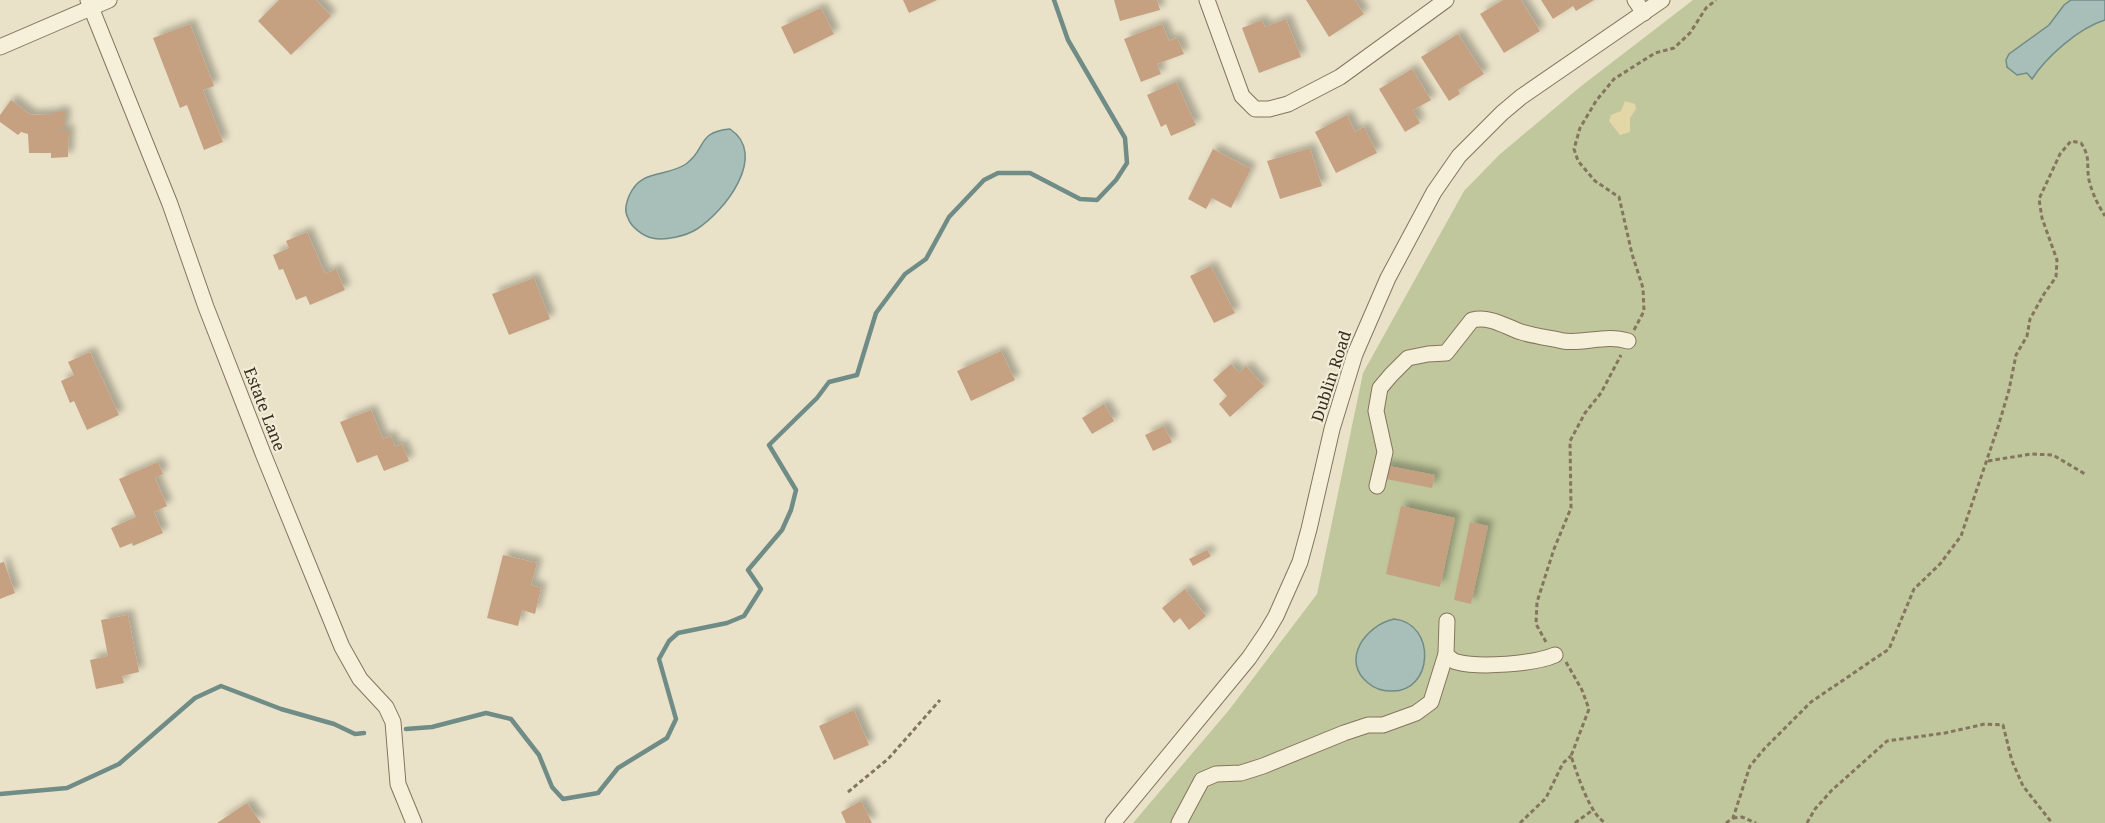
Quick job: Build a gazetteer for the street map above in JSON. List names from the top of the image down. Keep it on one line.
{"streets":{"street":["Dublin Road","Estate Lane"]}}
